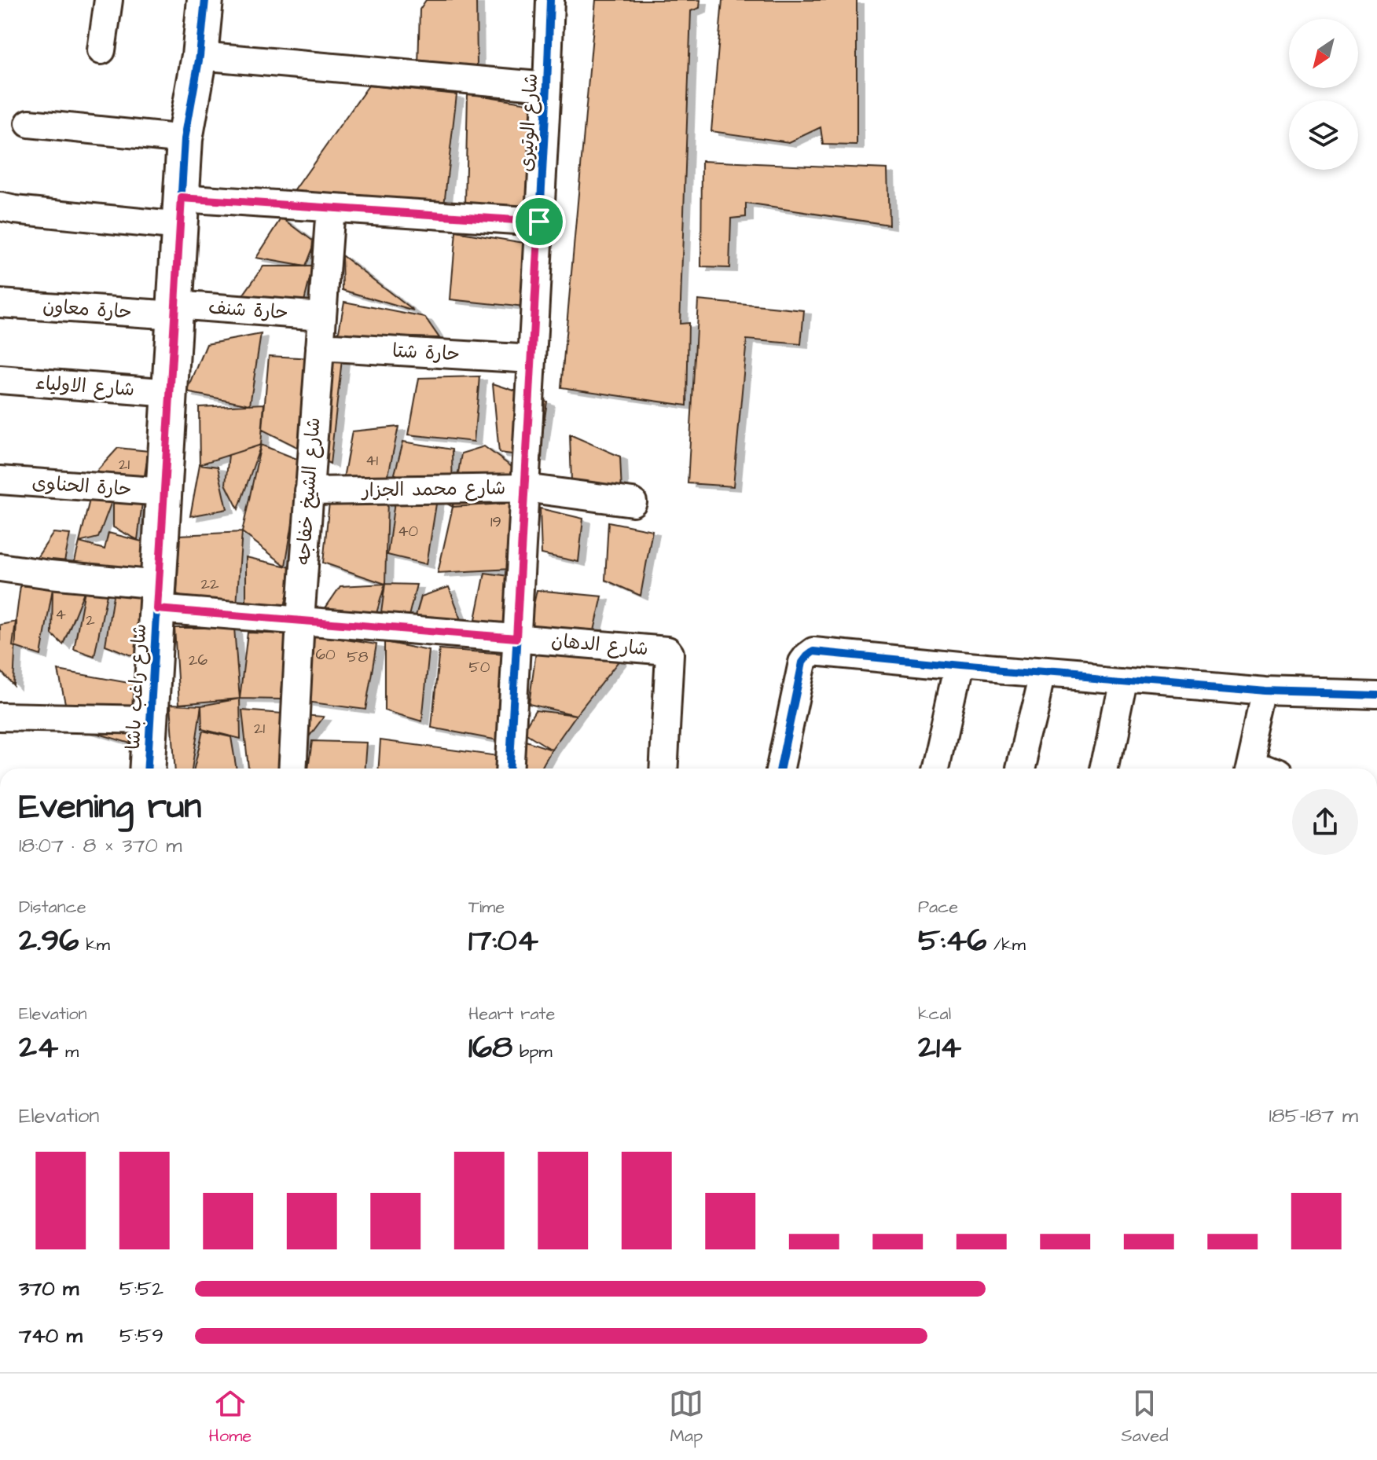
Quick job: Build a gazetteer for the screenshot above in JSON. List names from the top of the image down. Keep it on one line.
{"streets":{"street":["شارع الوتيرى","حارة معاون","حارة شنف","حارة شتا","شارع الاولياء","حارة الحناوى","شارع محمد الجزار","شارع الشيخ خفاجه","شارع الدهان","شارع راغب باشا"]},"crossings":[["شارع الوتيرى","حارة شتا"],["شارع الوتيرى","شارع محمد الجزار"],["شارع الوتيرى","شارع الدهان"],["حارة معاون","حارة شنف"],["حارة معاون","شارع راغب باشا"],["حارة شنف","شارع الشيخ خفاجه"],["حارة شنف","شارع راغب باشا"],["حارة شتا","شارع الشيخ خفاجه"],["شارع الاولياء","شارع راغب باشا"],["حارة الحناوى","شارع راغب باشا"],["شارع محمد الجزار","شارع الشيخ خفاجه"],["شارع الشيخ خفاجه","شارع الدهان"],["شارع الدهان","شارع راغب باشا"]],"house_numbers":["41","21","19","40","22","4","2","60","58","26","50","21"],"north":"bottom left","page":{"heading":["Evening run","18:07 · 8 × 370 m"],"stats":[["Distance","2.96 km"],["Time","17:04"],["Pace","5:46 /km"],["Elevation","24 m"],["Heart rate","168 bpm"],["kcal","214"]],"chart":["Elevation","185–187 m"],"list":[{"name":"370 m","note":"5:52"},{"name":"740 m","note":"5:59"}],"tabs":["Home","Map","Saved"]}}
